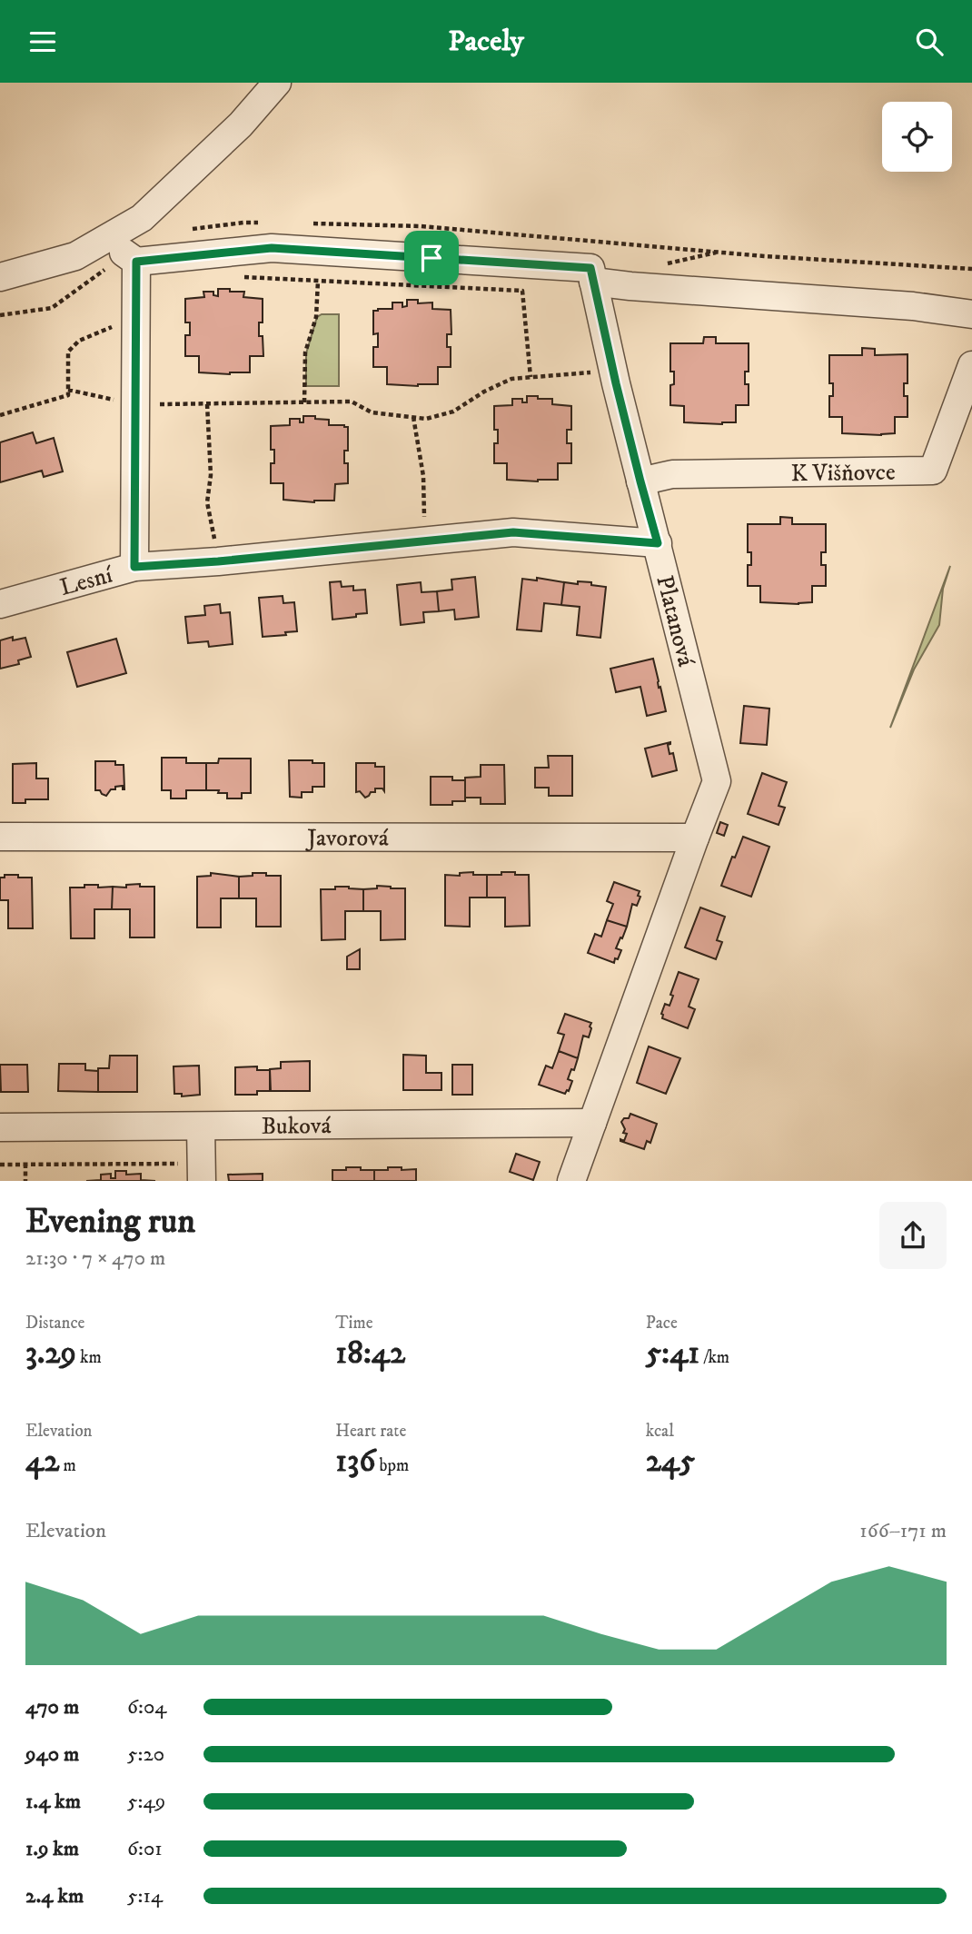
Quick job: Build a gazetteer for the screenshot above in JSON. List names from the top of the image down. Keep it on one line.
{"streets":{"street":["K Višňovce","Lesní","Platanová","Javorová","Buková"]},"crossings":[["K Višňovce","Platanová"],["Platanová","Javorová"],["Platanová","Buková"]],"page":{"header":"Pacely","heading":["Evening run","21:30 · 7 × 470 m"],"stats":[["Distance","3.29 km"],["Time","18:42"],["Pace","5:41 /km"],["Elevation","42 m"],["Heart rate","136 bpm"],["kcal","245"]],"chart":["Elevation","166–171 m"],"list":[{"name":"470 m","note":"6:04"},{"name":"940 m","note":"5:20"},{"name":"1.4 km","note":"5:49"},{"name":"1.9 km","note":"6:01"},{"name":"2.4 km","note":"5:14"}]}}
